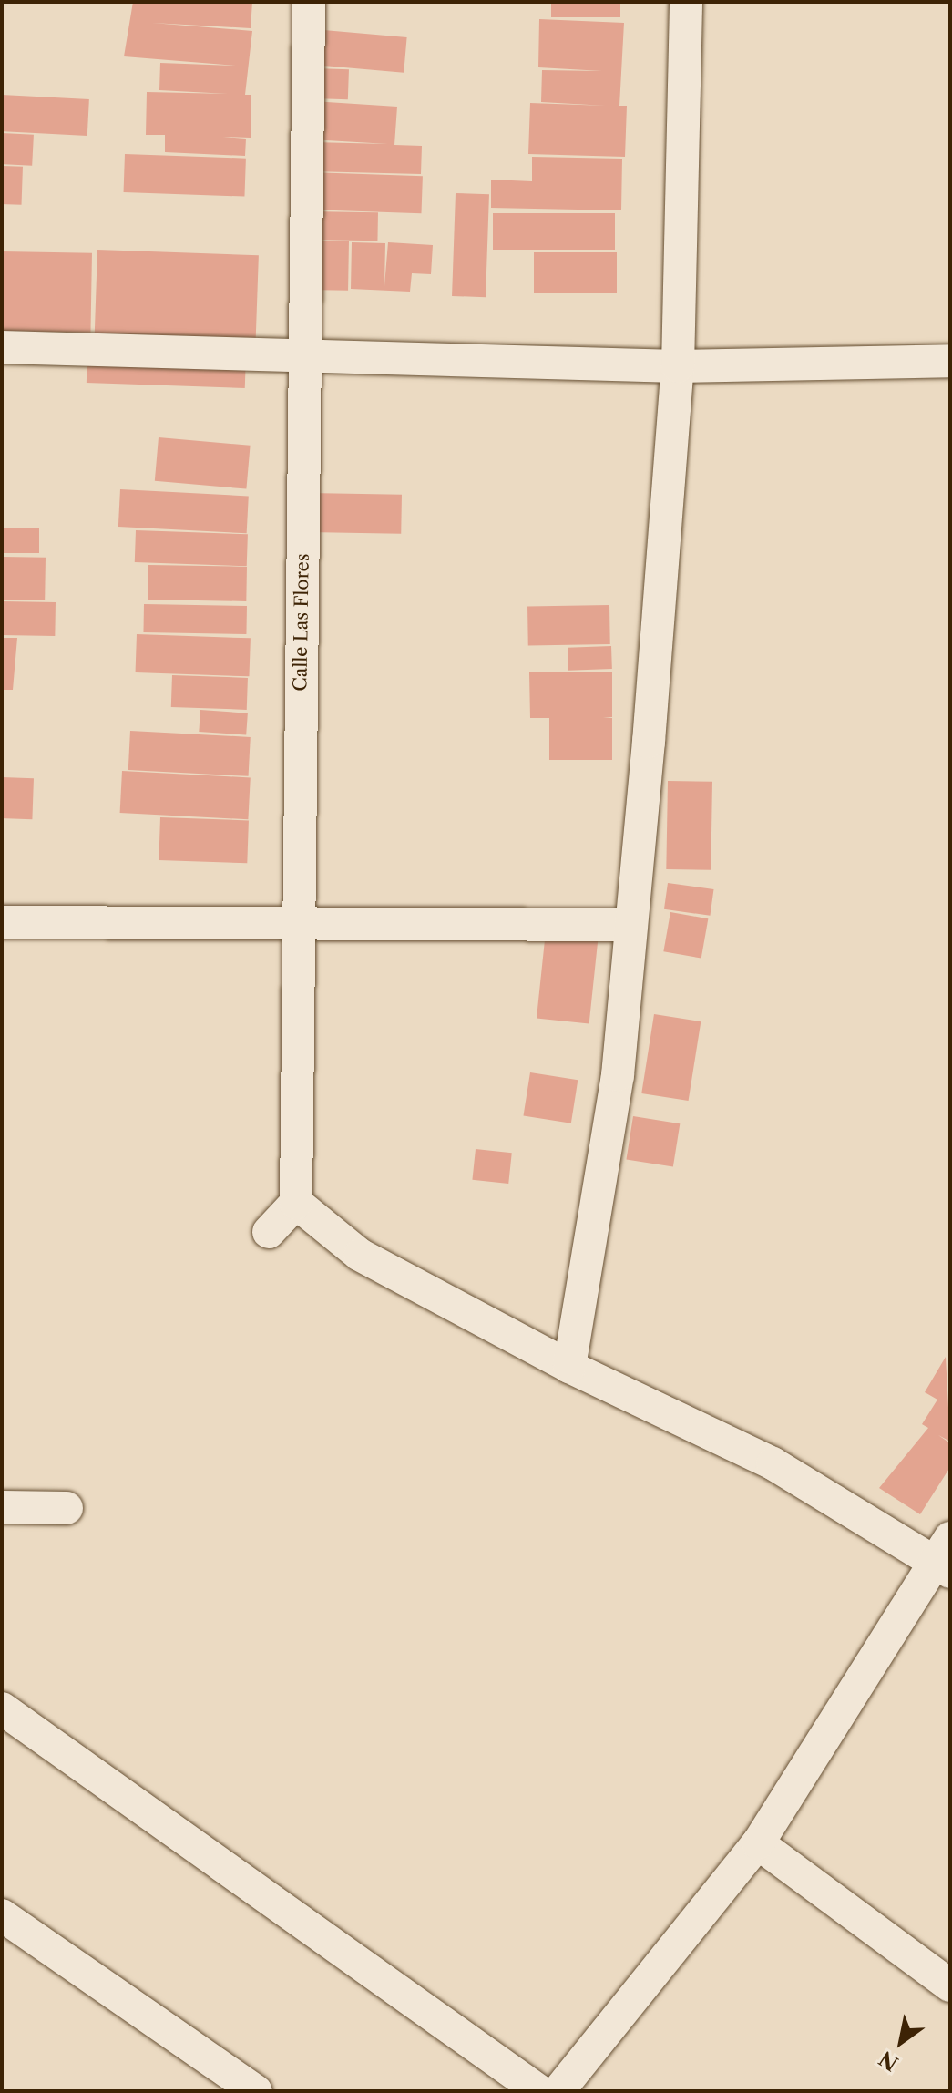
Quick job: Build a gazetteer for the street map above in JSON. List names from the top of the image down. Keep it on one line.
{"streets":{"street":["Calle Las Flores"]},"north":"bottom left"}
